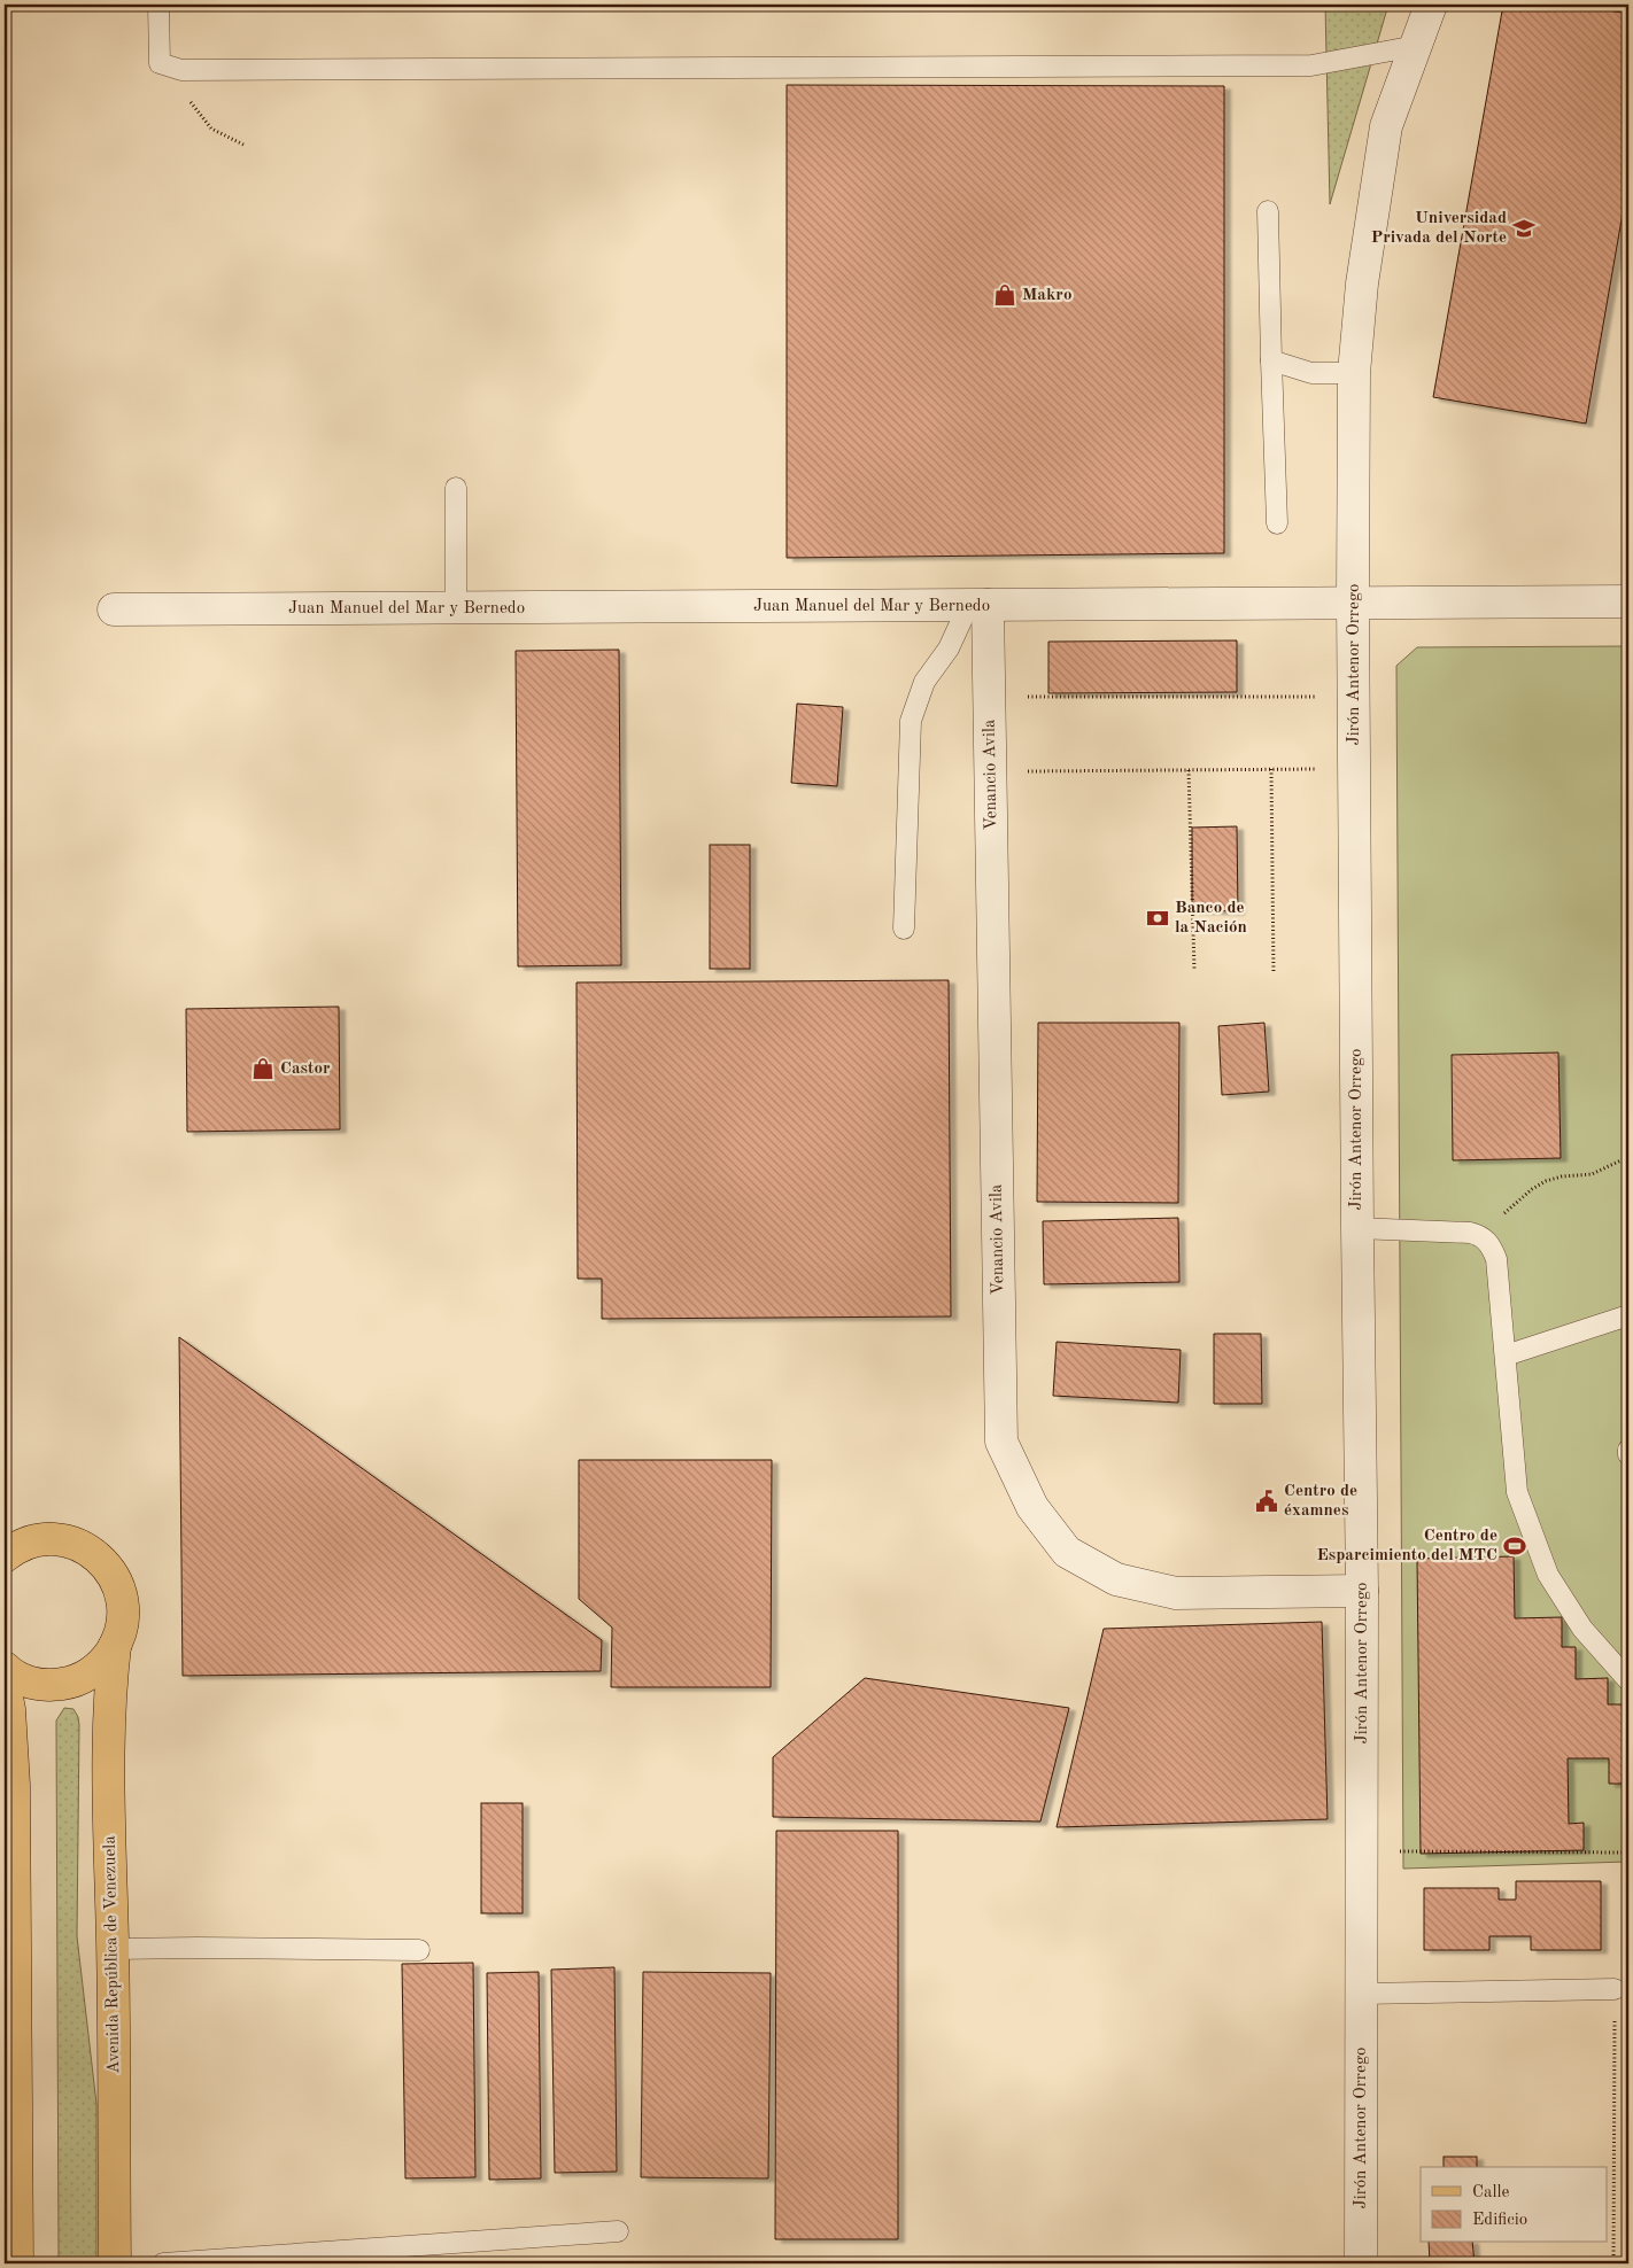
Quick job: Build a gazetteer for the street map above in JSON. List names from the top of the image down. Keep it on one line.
{"streets":{"main road":["Avenida República de Venezuela"],"street":["Juan Manuel del Mar y Bernedo","Jirón Antenor Orrego","Venancio Avila"]},"crossings":[["Juan Manuel del Mar y Bernedo","Jirón Antenor Orrego"],["Juan Manuel del Mar y Bernedo","Venancio Avila"],["Jirón Antenor Orrego","Venancio Avila"]],"places":{"school or university":["Universidad Privada del Norte"],"shop":["Makro","Castor"],"bank":["Banco de la Nación"],"public building":["Centro de éxamnes"],"sports":["Centro de Esparcimiento del MTC"]},"legend":["Calle","Edificio"]}
